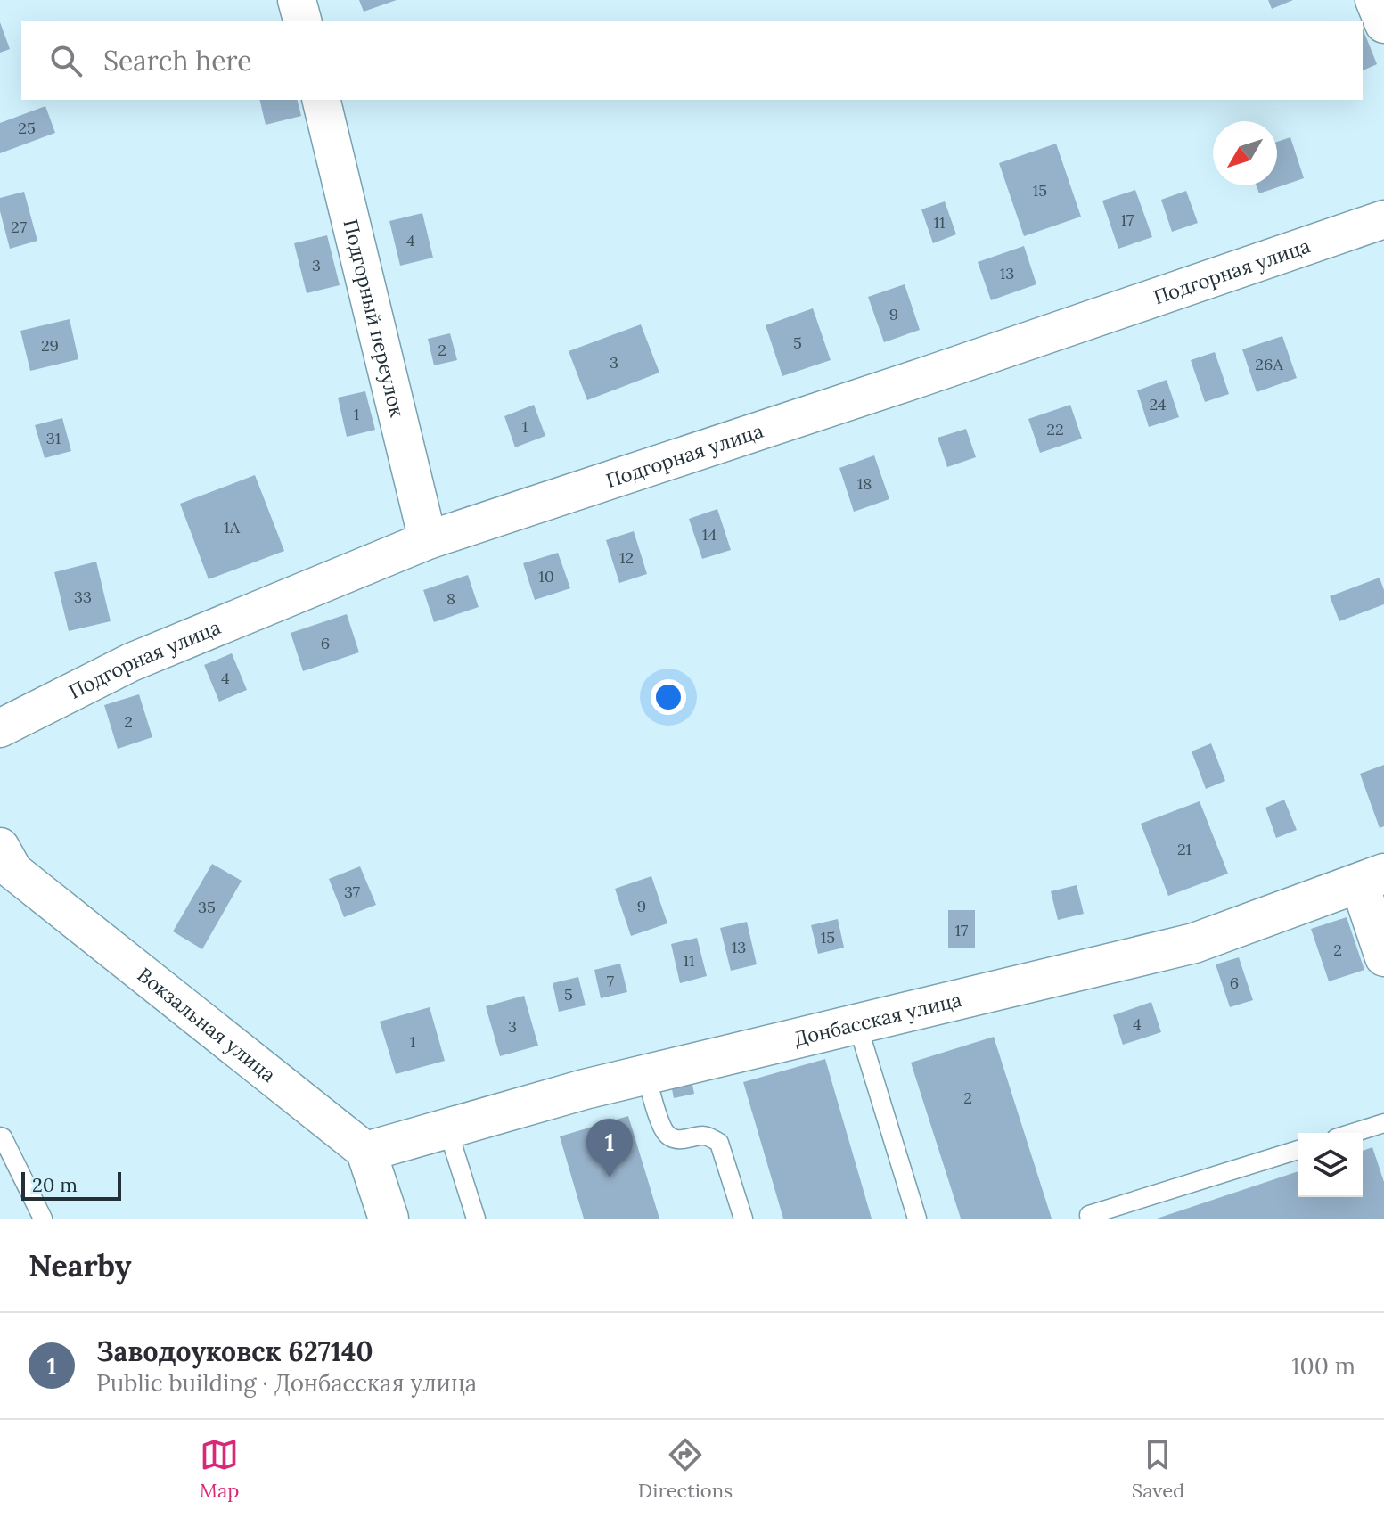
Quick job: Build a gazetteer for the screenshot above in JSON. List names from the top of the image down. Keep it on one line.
{"streets":{"street":["Подгорная улица","Подгорный переулок","Донбасская улица","Вокзальная улица"]},"crossings":[["Подгорная улица","Подгорный переулок"],["Донбасская улица","Вокзальная улица"]],"house_numbers":["25","15","17","11","27","4","3","13","9","5","29","2","3","26А","24","1","1","22","31","18","1А","14","12","10","33","8","6","4","2","21","37","9","35","17","15","13","2","11","7","6","5","4","3","1","2"],"scale_bar":"20 m","north":"bottom left","page":{"search":"Search here","pins":"1","scale":"20 m","heading":"Nearby","list":[{"mark":"1","name":"Заводоуковск 627140","note":"Public building · Донбасская улица","value":"100 m"}],"nav":["Map","Directions","Saved"]}}
